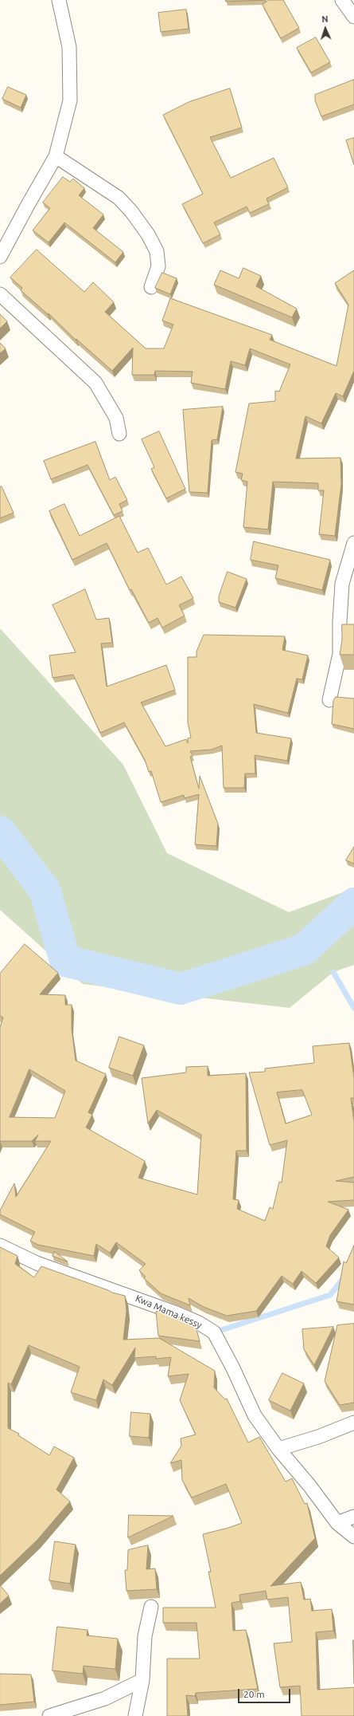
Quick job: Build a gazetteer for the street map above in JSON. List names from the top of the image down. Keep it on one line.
{"streets":{"street":["Kwa Mama kessy"]},"scale_bar":"20 m","north":"top"}
